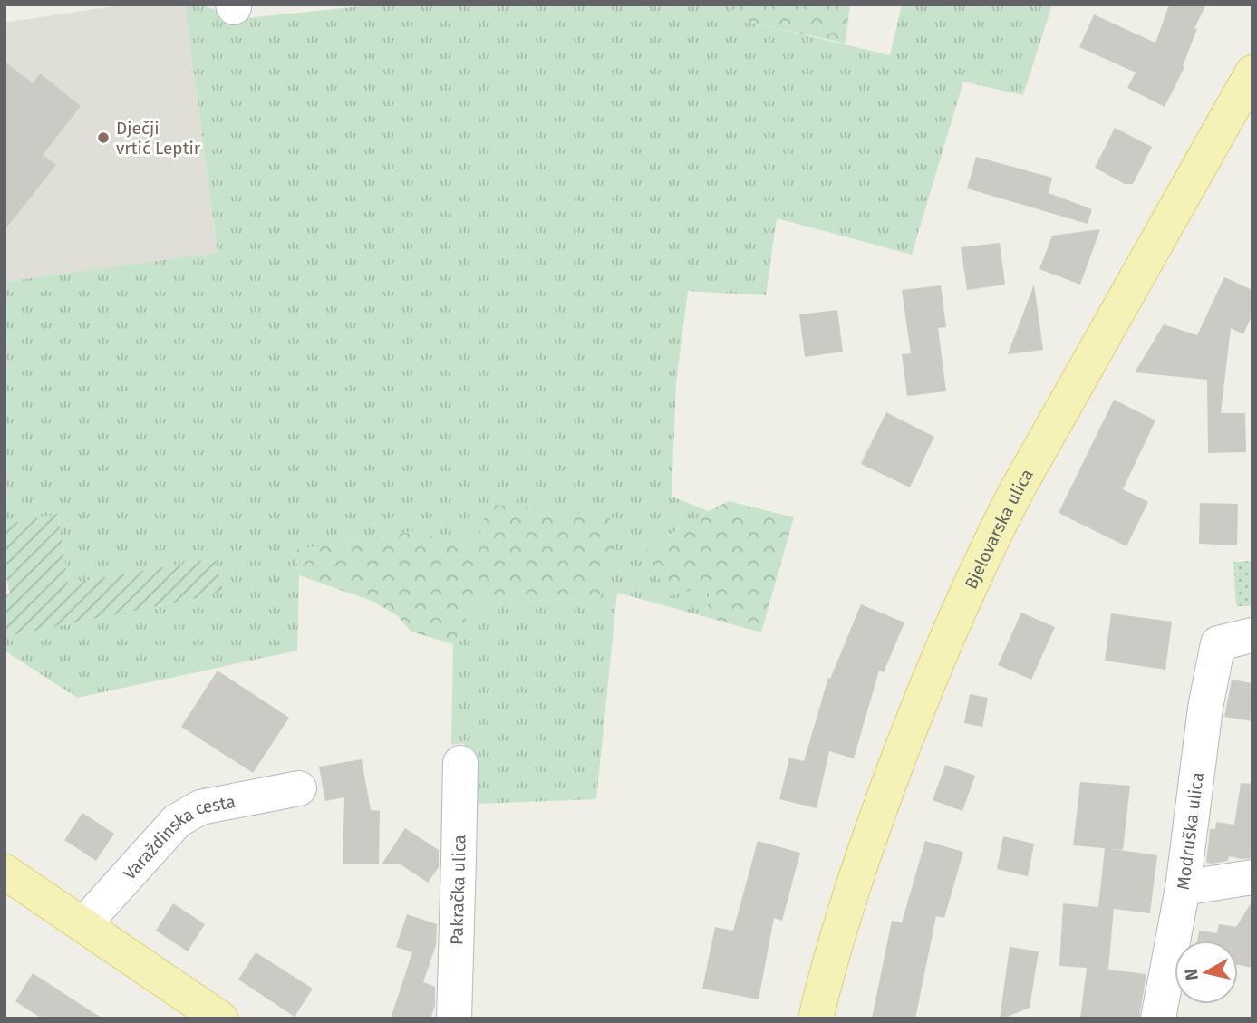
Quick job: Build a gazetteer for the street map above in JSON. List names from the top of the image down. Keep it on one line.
{"streets":{"main road":["Bjelovarska ulica"],"street":["Modruška ulica","Varaždinska cesta","Pakračka ulica"]},"places":["Dječji vrtić Leptir"],"north":"left"}
